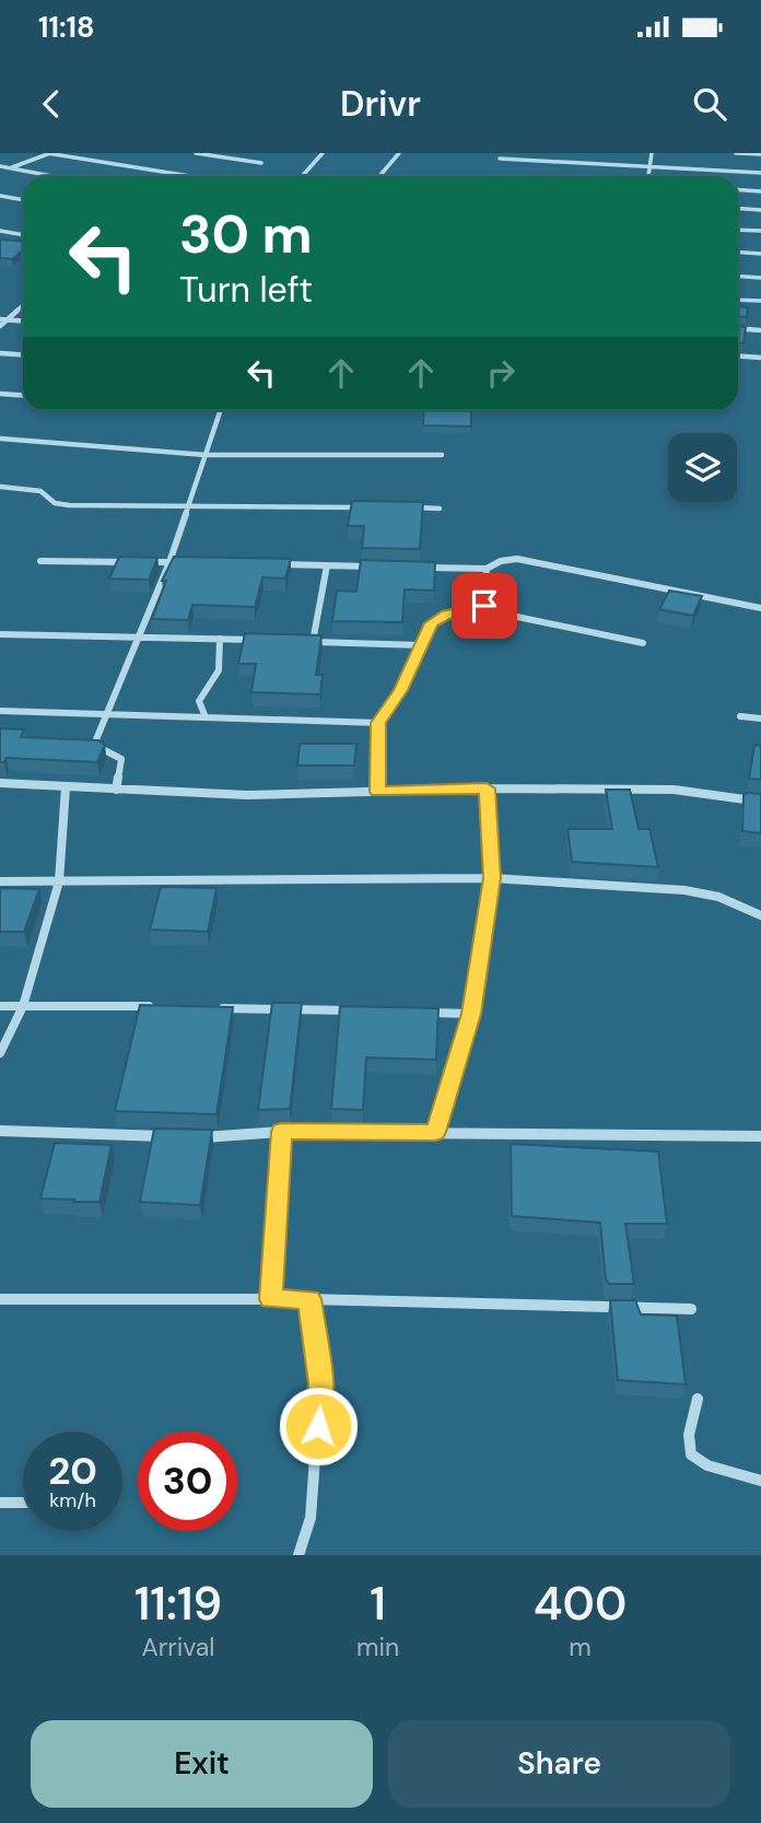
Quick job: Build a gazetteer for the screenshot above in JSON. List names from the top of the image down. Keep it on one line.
{"page":{"status":"11:18","header":"Drivr","turn":["30 m","Turn left"],"speed":"20 km/h","limit":"30","eta":["11:19","Arrival","1","min","400","m"],"buttons":["Exit","Share"]}}
